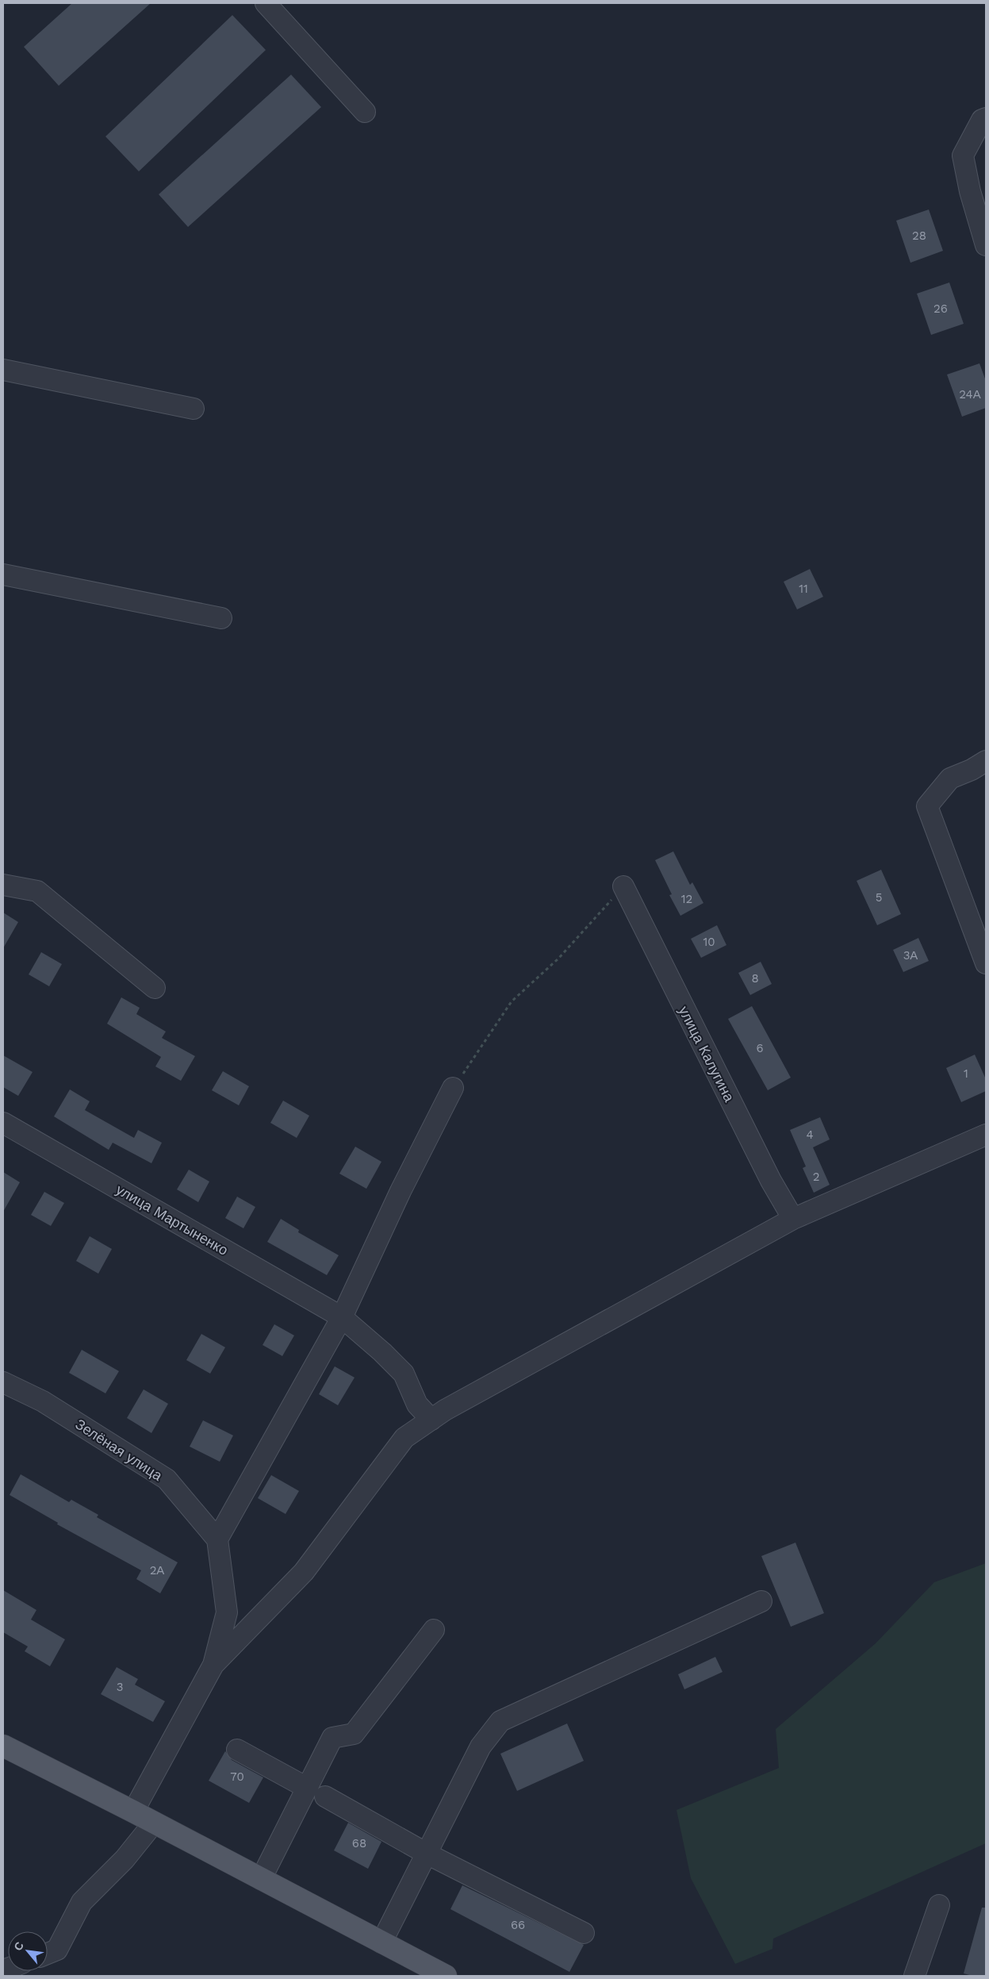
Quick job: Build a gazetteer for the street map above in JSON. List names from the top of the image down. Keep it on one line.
{"streets":{"street":["улица Калугина","улица Мартыненко","Зелёная улица"]},"house_numbers":["28","26","24А","11","5","12","10","3А","8","6","1","4","2","2А","3","70","68","66"],"north":"top left"}
